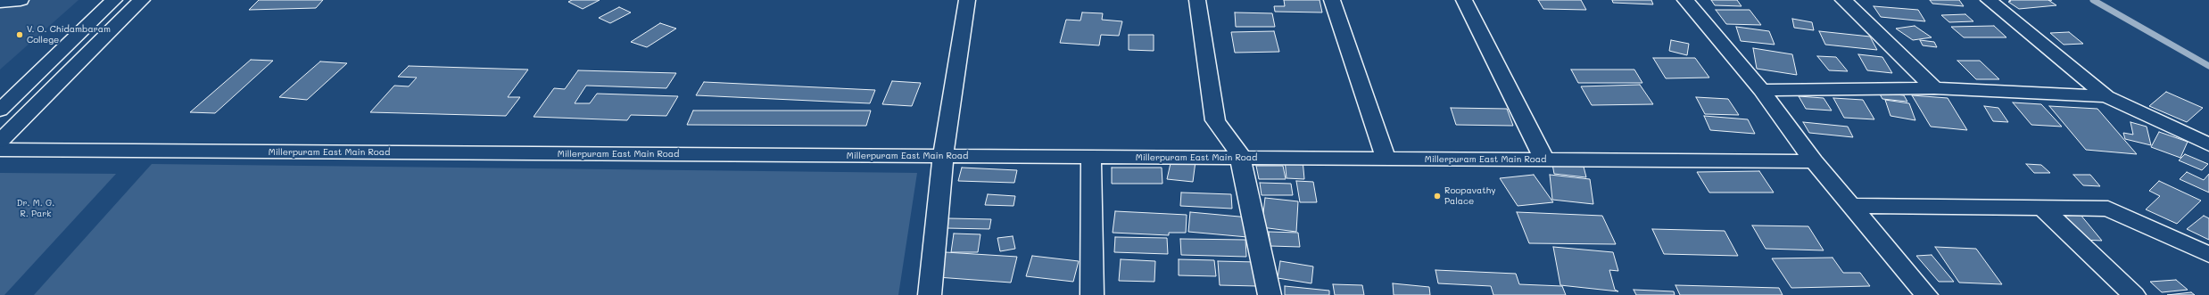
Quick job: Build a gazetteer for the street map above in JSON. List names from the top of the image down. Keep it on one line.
{"streets":{"street":["Millerpuram East Main Road"]},"parks":["Dr. M. G. R. Park"],"places":["V. O. Chidambaram College","Roopavathy Palace"]}
